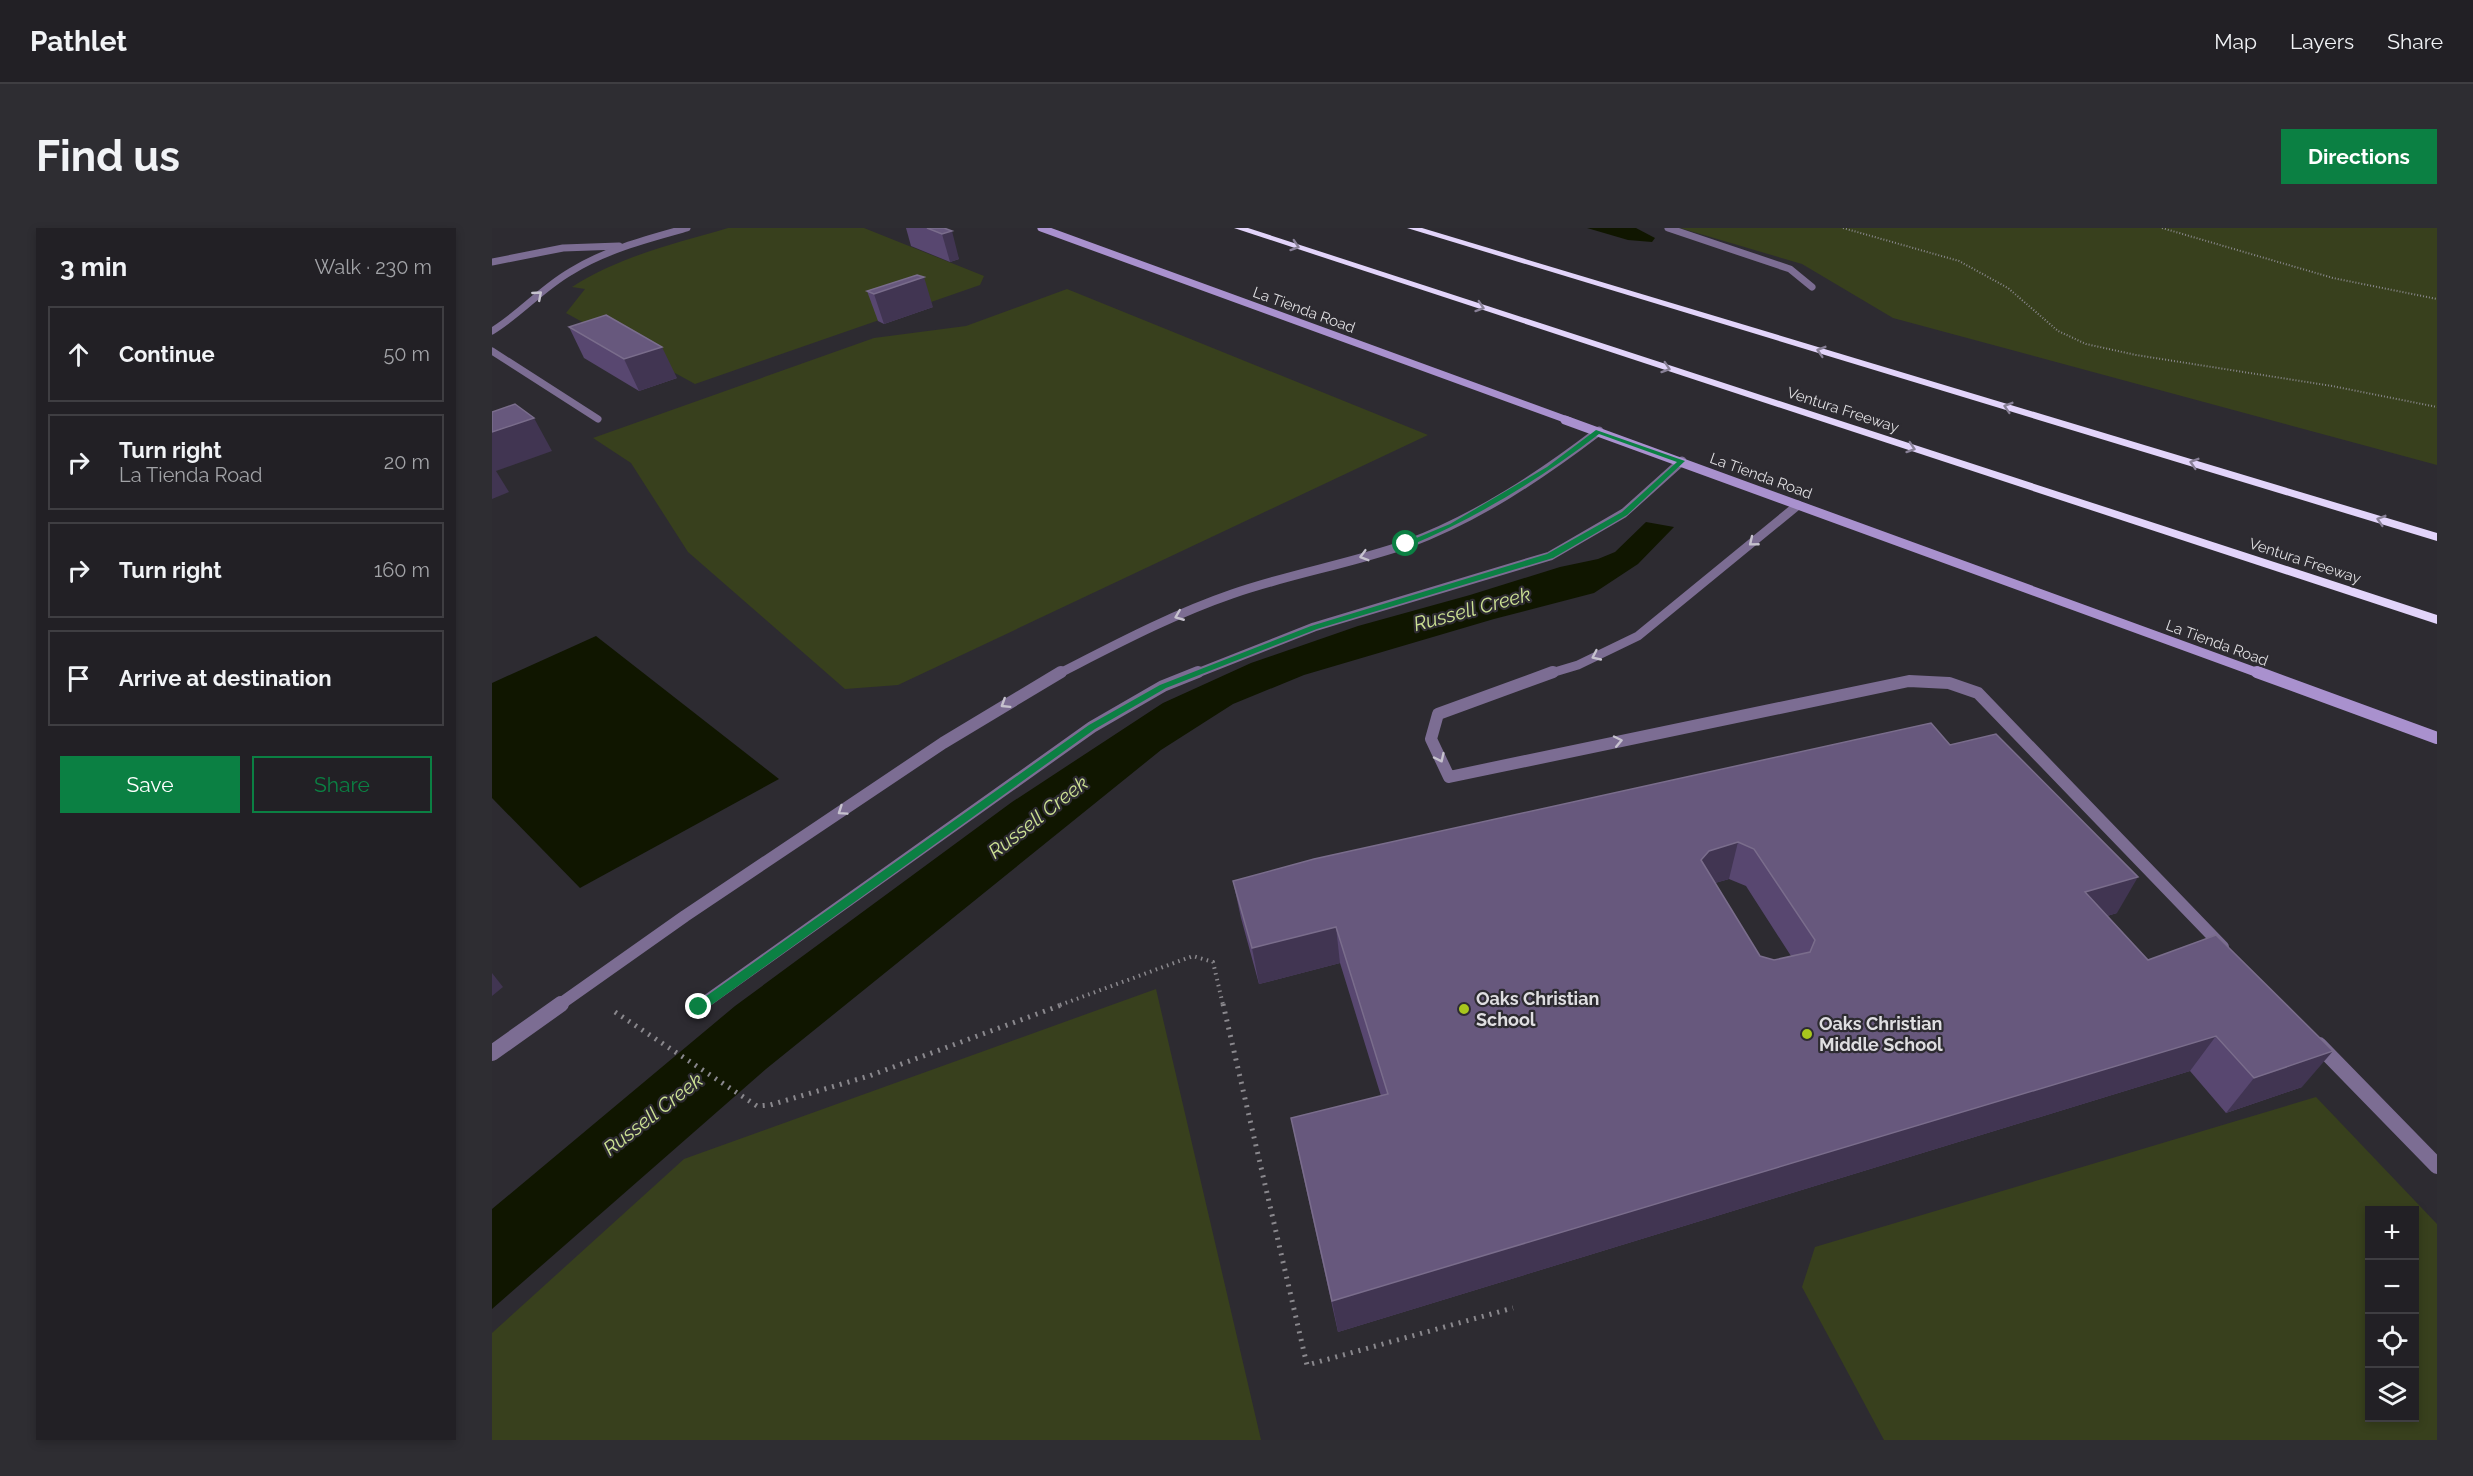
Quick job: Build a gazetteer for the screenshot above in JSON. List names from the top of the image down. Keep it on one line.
{"streets":{"highway":["Ventura Freeway"],"street":["La Tienda Road"]},"water":["Russell Creek"],"places":["Oaks Christian School","Oaks Christian Middle School"],"page":{"header":"Pathlet","nav":["Map","Layers","Share"],"buttons":["Directions",["Save","Share"]],"title":"Find us","heading":["3 min","Walk · 230 m"],"list":[["Continue","50 m"],["Turn right","La Tienda Road","20 m"],["Turn right","160 m"],"Arrive at destination"],"map_buttons":["+","−"]}}
